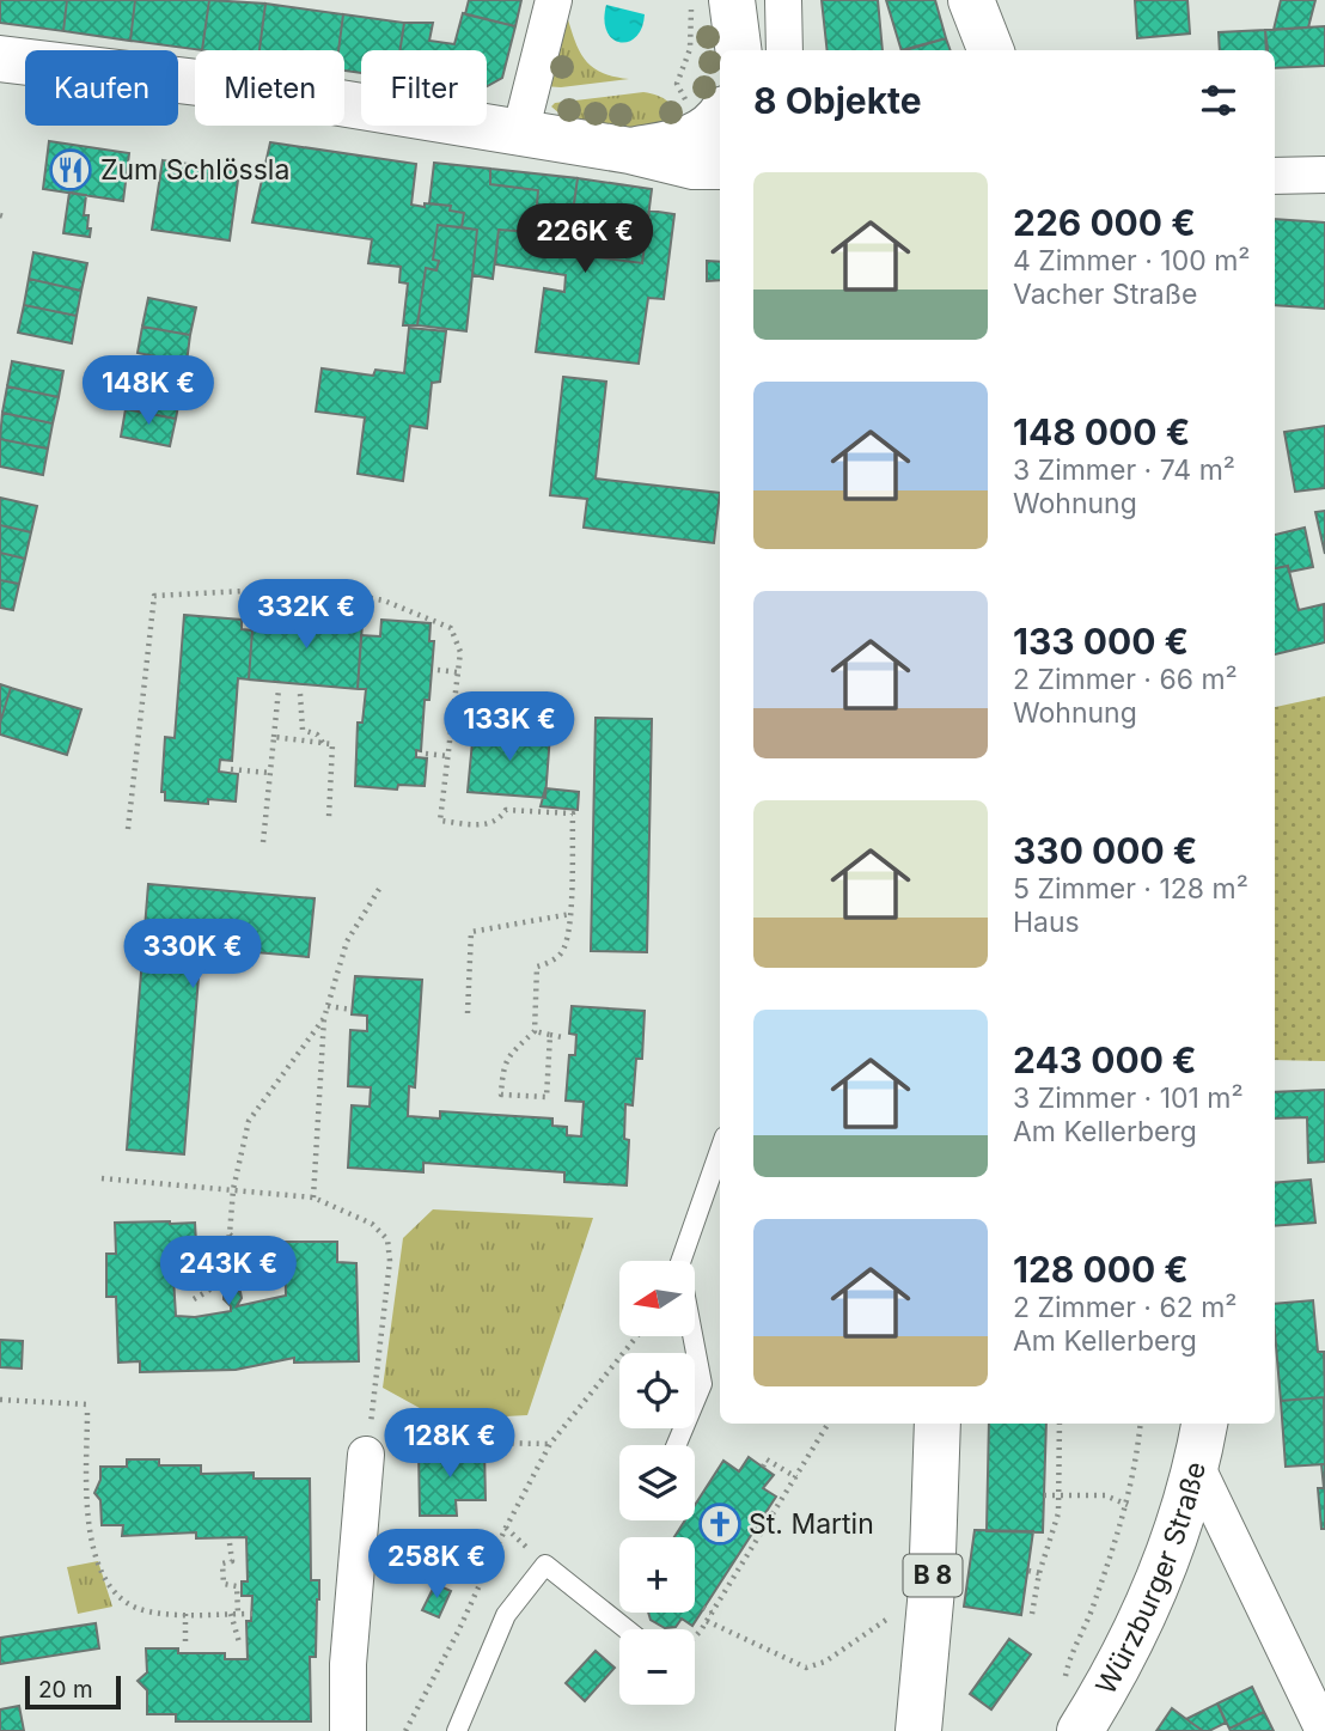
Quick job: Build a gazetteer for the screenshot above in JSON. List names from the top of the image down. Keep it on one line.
{"streets":{"street":["B 8","Würzburger Straße"]},"places":{"restaurant":["Zum Schlössla"],"church":["St. Martin"]},"scale_bar":"20 m","north":"left","page":{"chip":["Kaufen","Mieten","Filter"],"heading":"8 Objekte","list":[{"name":"226 000 €","note":"4 Zimmer · 100 m² · Vacher Straße"},{"name":"148 000 €","note":"3 Zimmer · 74 m² · Wohnung"},{"name":"133 000 €","note":"2 Zimmer · 66 m² · Wohnung"},{"name":"330 000 €","note":"5 Zimmer · 128 m² · Haus"},{"name":"243 000 €","note":"3 Zimmer · 101 m² · Am Kellerberg"},{"name":"128 000 €","note":"2 Zimmer · 62 m² · Am Kellerberg"}],"price":["226K €","148K €","332K €","133K €","330K €","243K €","128K €","258K €"],"map_buttons":["+","−"],"scale":"20 m"}}
